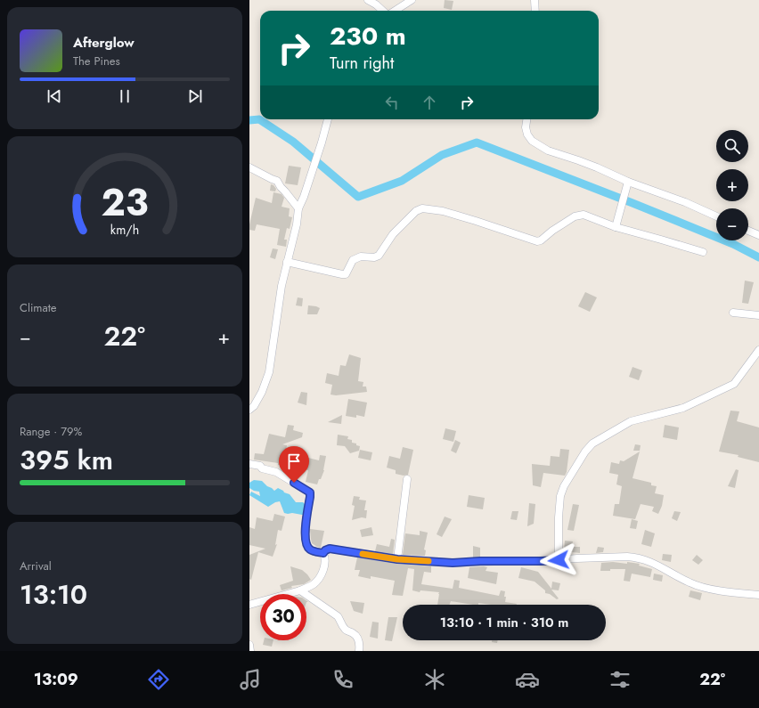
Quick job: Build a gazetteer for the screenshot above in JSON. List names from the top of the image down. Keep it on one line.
{"page":{"turn":["230 m","Turn right"],"song":["Afterglow","The Pines"],"map_buttons":["+","−"],"tile":["Climate",["Range · 79%","395 km"],["Arrival","13:10"]],"heat":["−","22°","+"],"limit":"30","trip":"13:10 · 1 min · 310 m","tabs":["13:09","22°"],"gauge":["23","km/h"]}}
